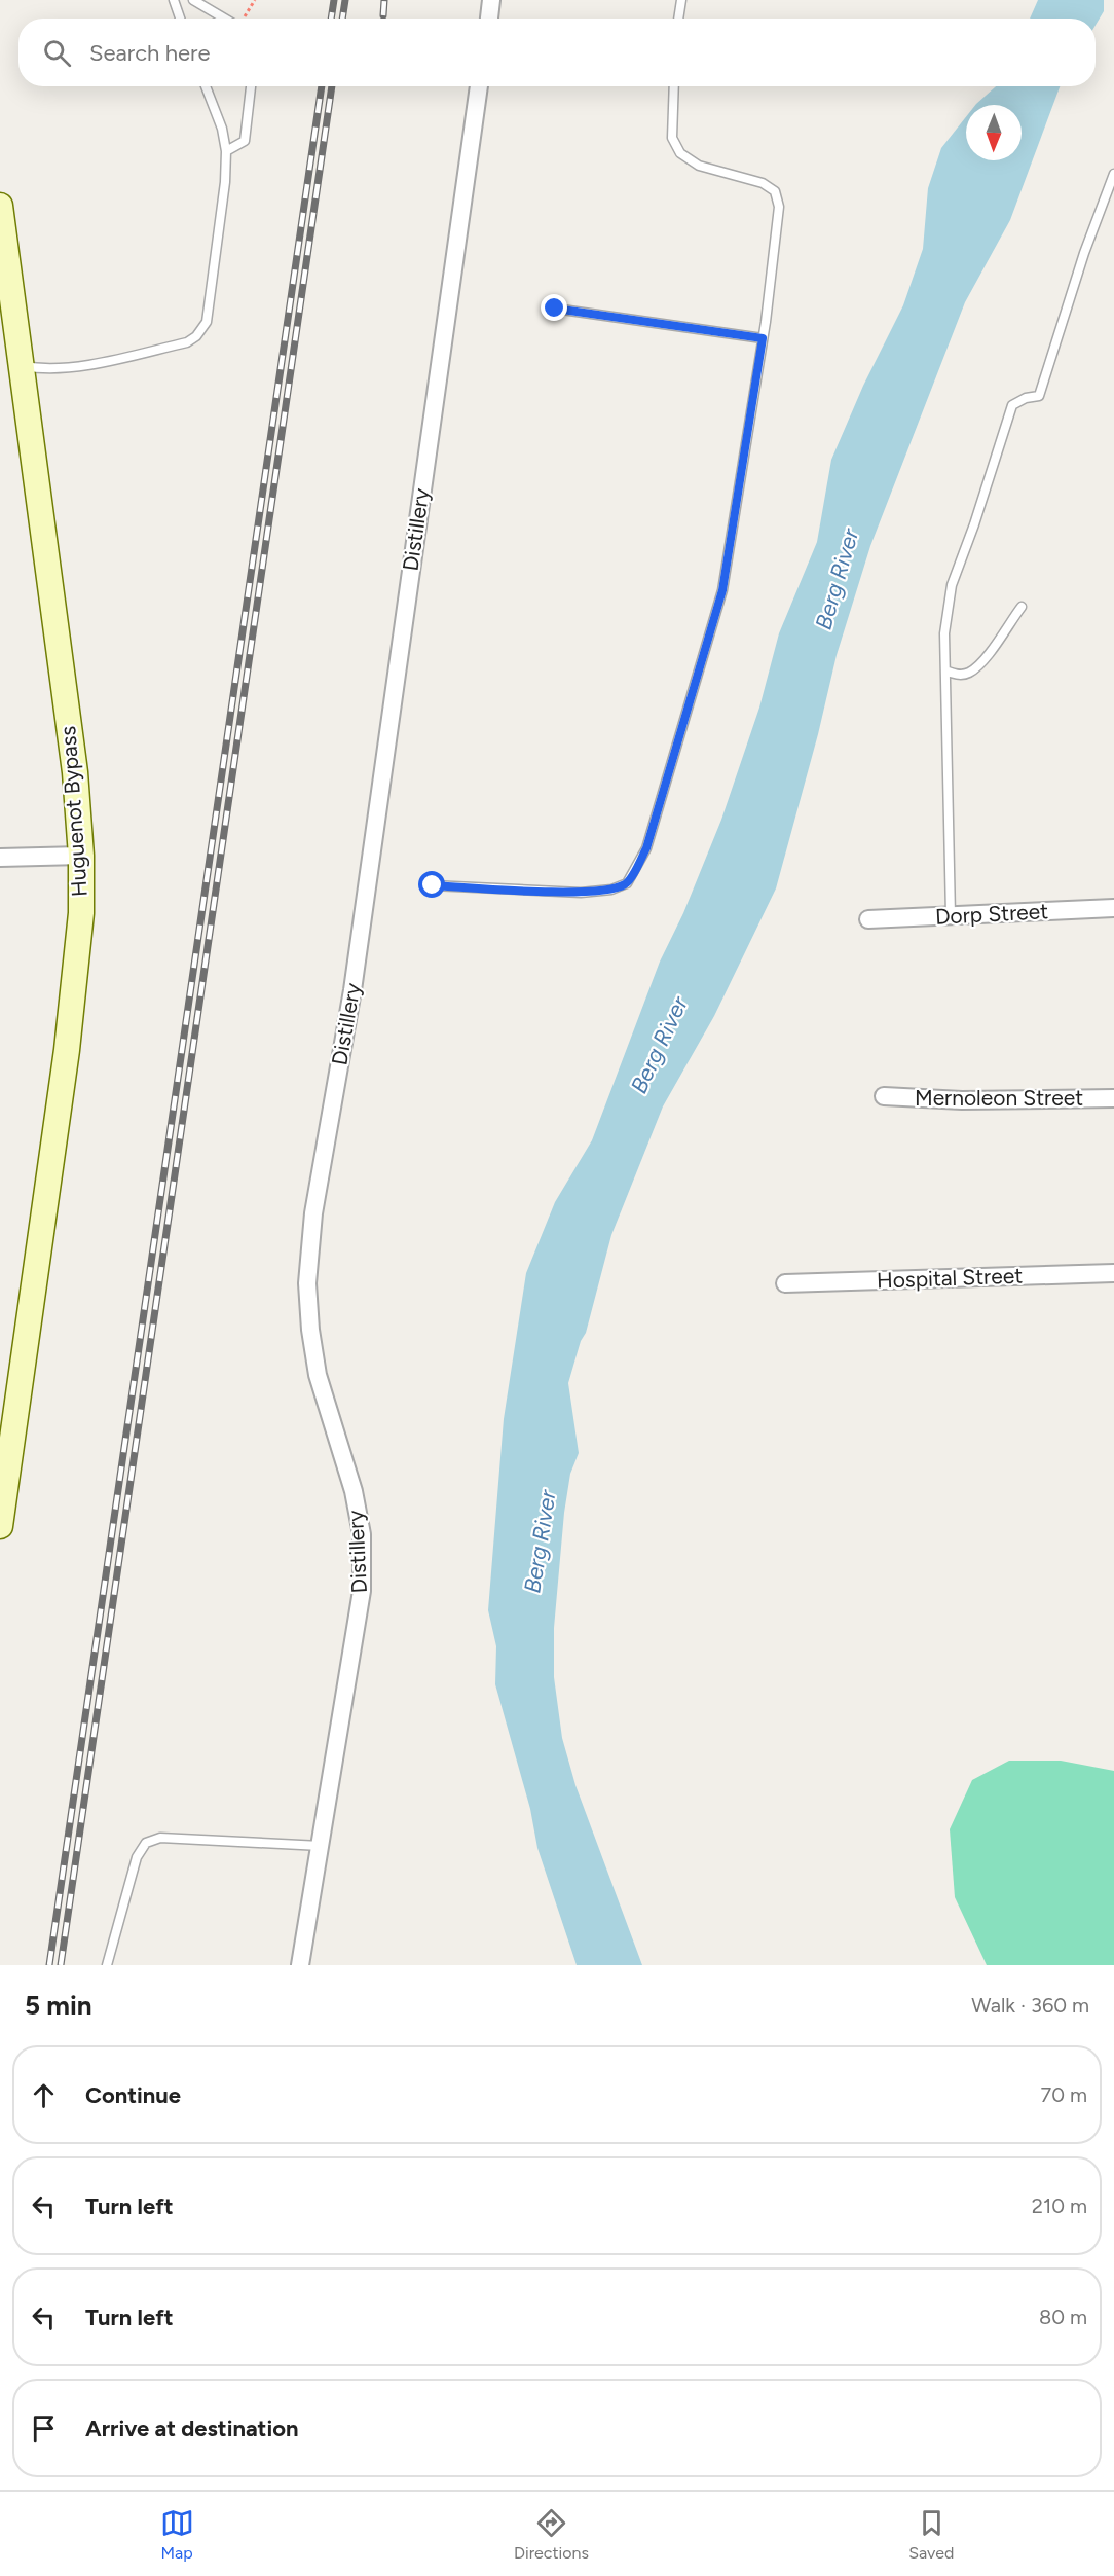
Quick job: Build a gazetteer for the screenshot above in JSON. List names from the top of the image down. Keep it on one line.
{"streets":{"main road":["Huguenot Bypass"],"street":["Distillery","Dorp Street","Mernoleon Street","Hospital Street"]},"water":["Berg River"],"north":"bottom","page":{"search":"Search here","heading":["5 min","Walk · 360 m"],"list":[["Continue","70 m"],["Turn left","210 m"],["Turn left","80 m"],"Arrive at destination"],"nav":["Map","Directions","Saved"]}}
